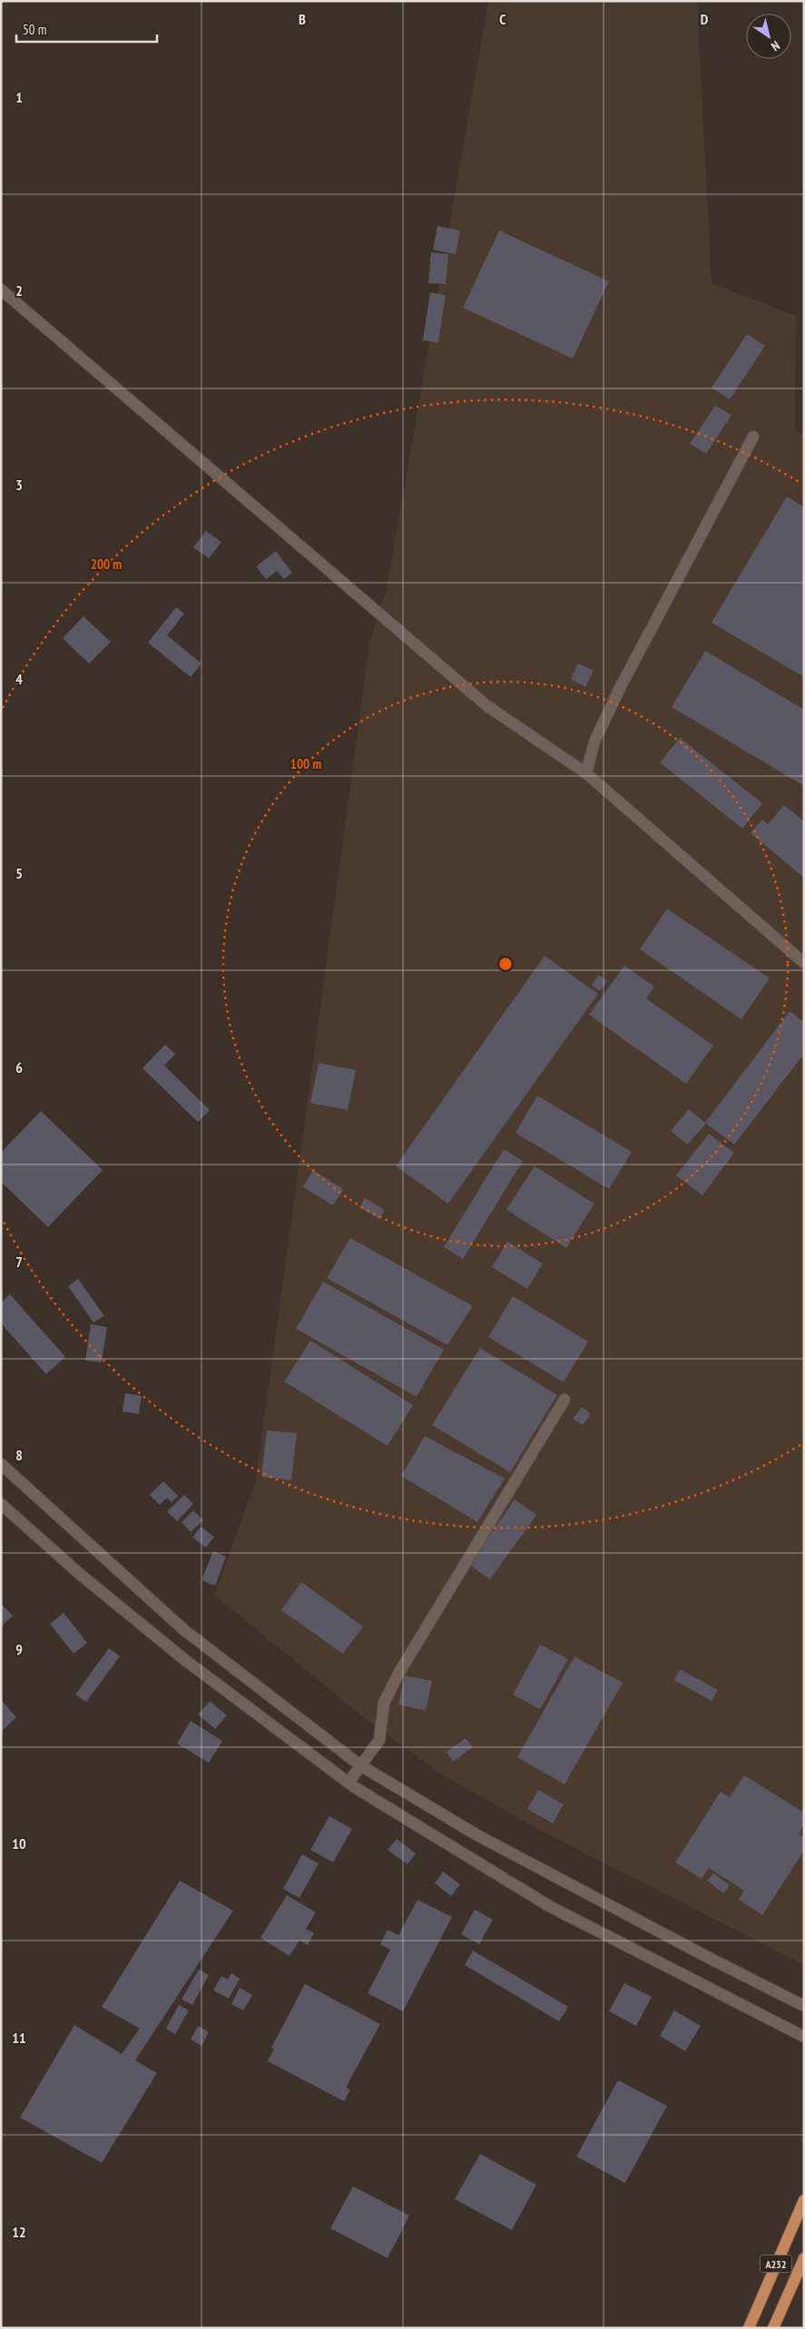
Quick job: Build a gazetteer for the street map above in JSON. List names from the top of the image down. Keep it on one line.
{"streets":{"main road":["A232"]},"scale_bar":"50 m","north":"bottom right","grid":{"columns":["B","C","D"],"rows":["1","2","3","4","5","6","7","8","9","10","11","12"]},"rings":["200 m","100 m"]}
